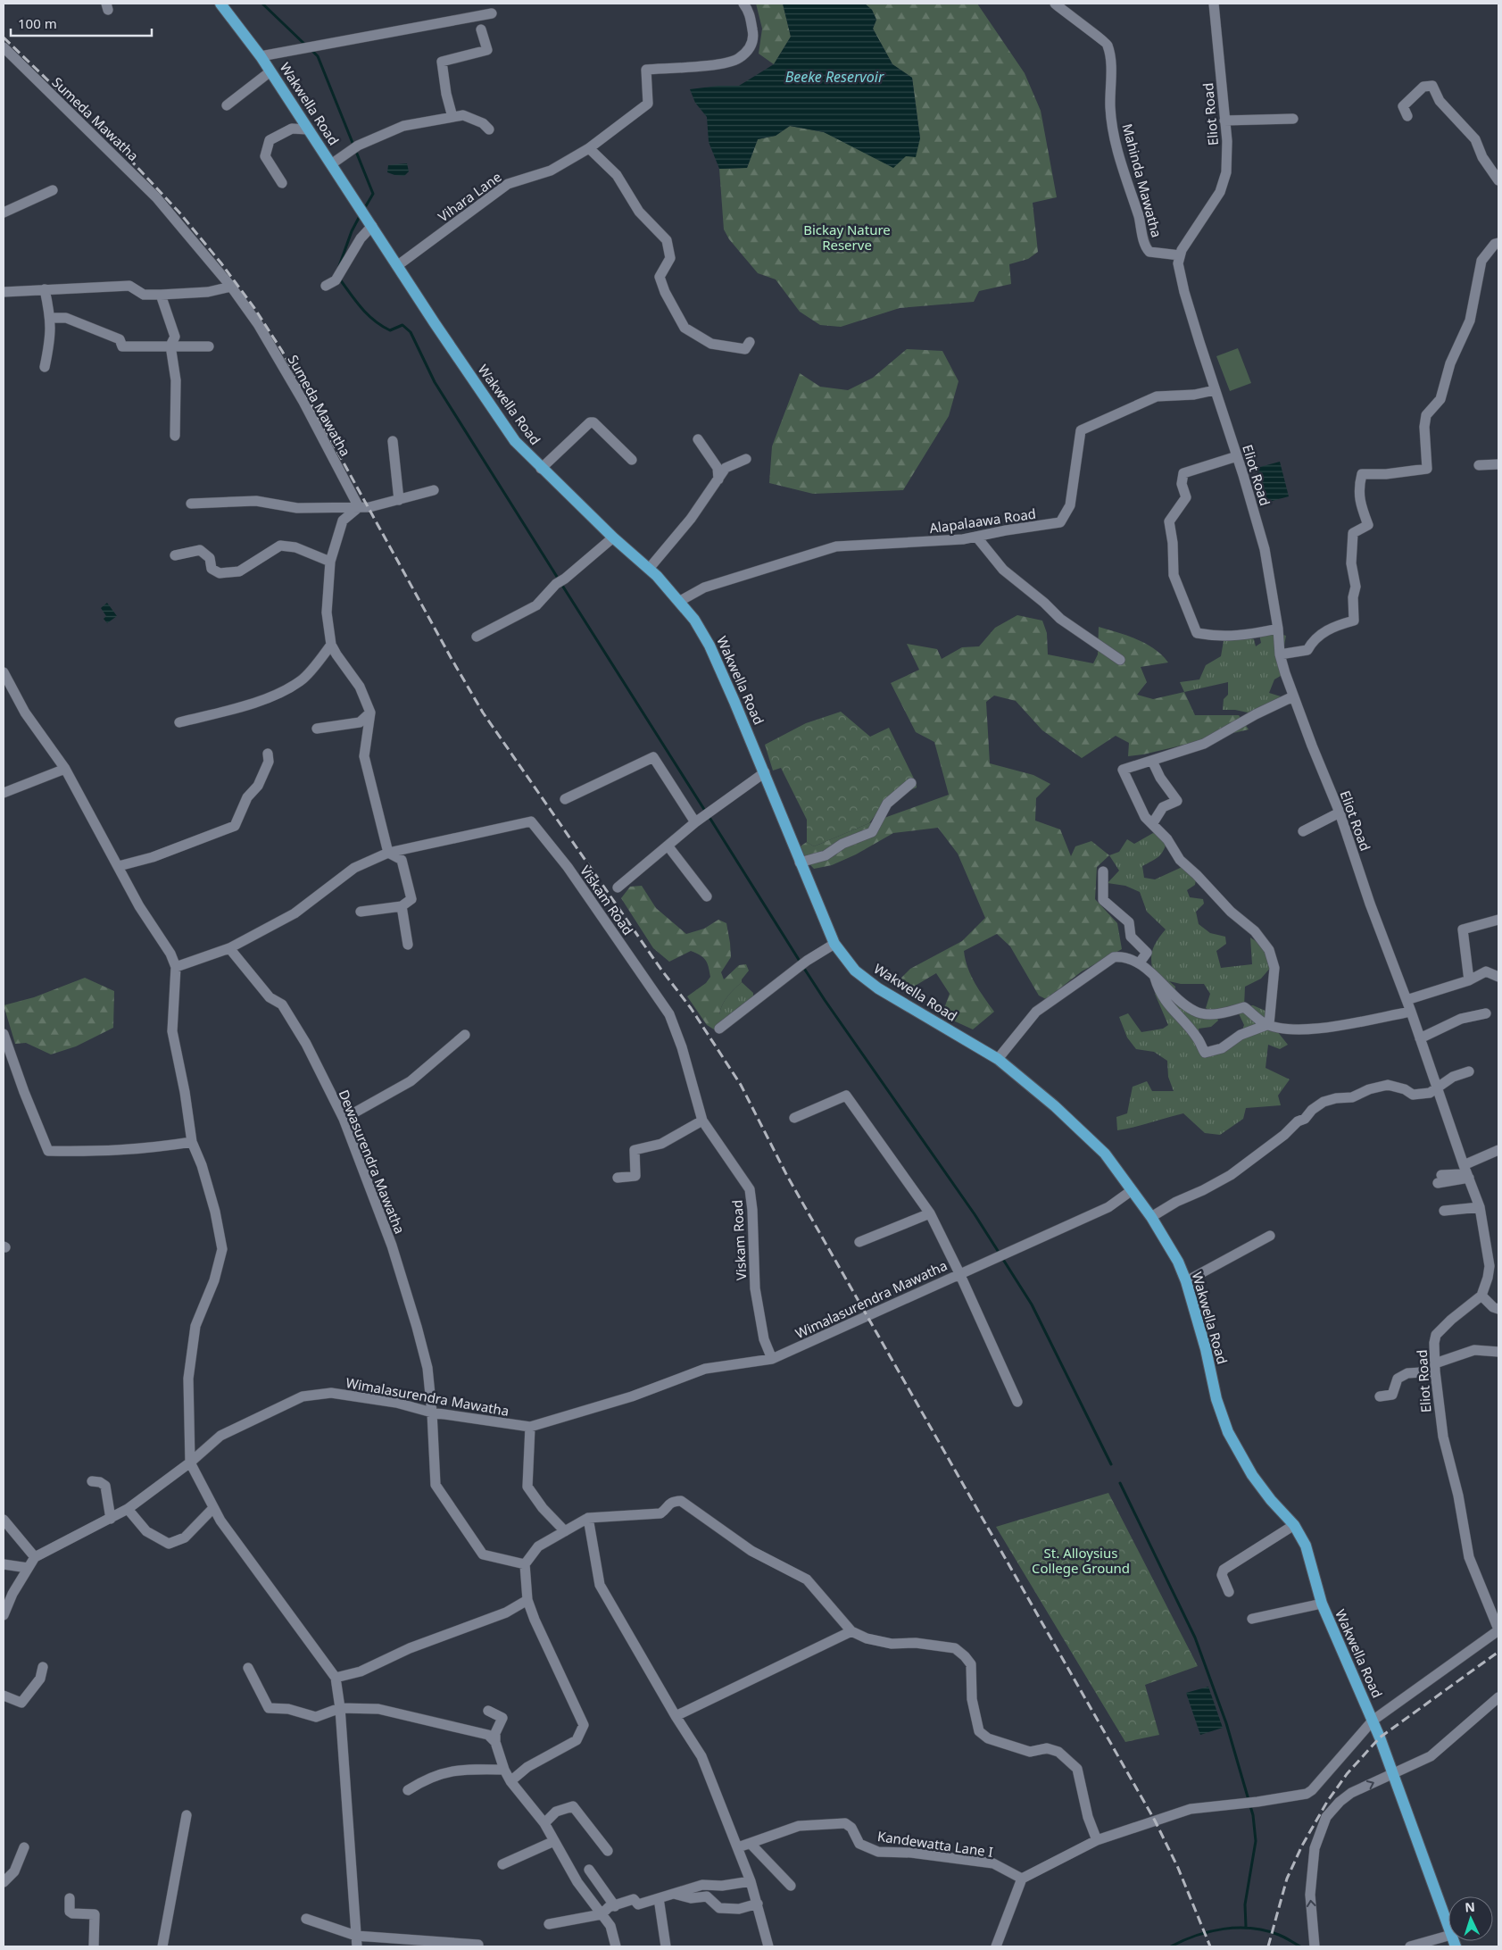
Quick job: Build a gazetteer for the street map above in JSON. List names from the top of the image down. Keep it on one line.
{"streets":{"main road":["Wakwella Road"],"street":["Eliot Road","Sumeda Mawatha","Mahinda Mawatha","Vihara Lane","Alapalaawa Road","Viskam Road","Dewasurendra Mawatha","Wimalasurendra Mawatha","Kandewatta Lane I"]},"crossings":[["Wakwella Road","Vihara Lane"],["Wakwella Road","Alapalaawa Road"],["Wakwella Road","Wimalasurendra Mawatha"],["Eliot Road","Mahinda Mawatha"],["Eliot Road","Alapalaawa Road"],["Viskam Road","Dewasurendra Mawatha"],["Viskam Road","Wimalasurendra Mawatha"],["Dewasurendra Mawatha","Wimalasurendra Mawatha"]],"water":["Beeke Reservoir"],"parks":["Bickay Nature Reserve","St. Alloysius College Ground"],"scale_bar":"100 m","north":"top"}
